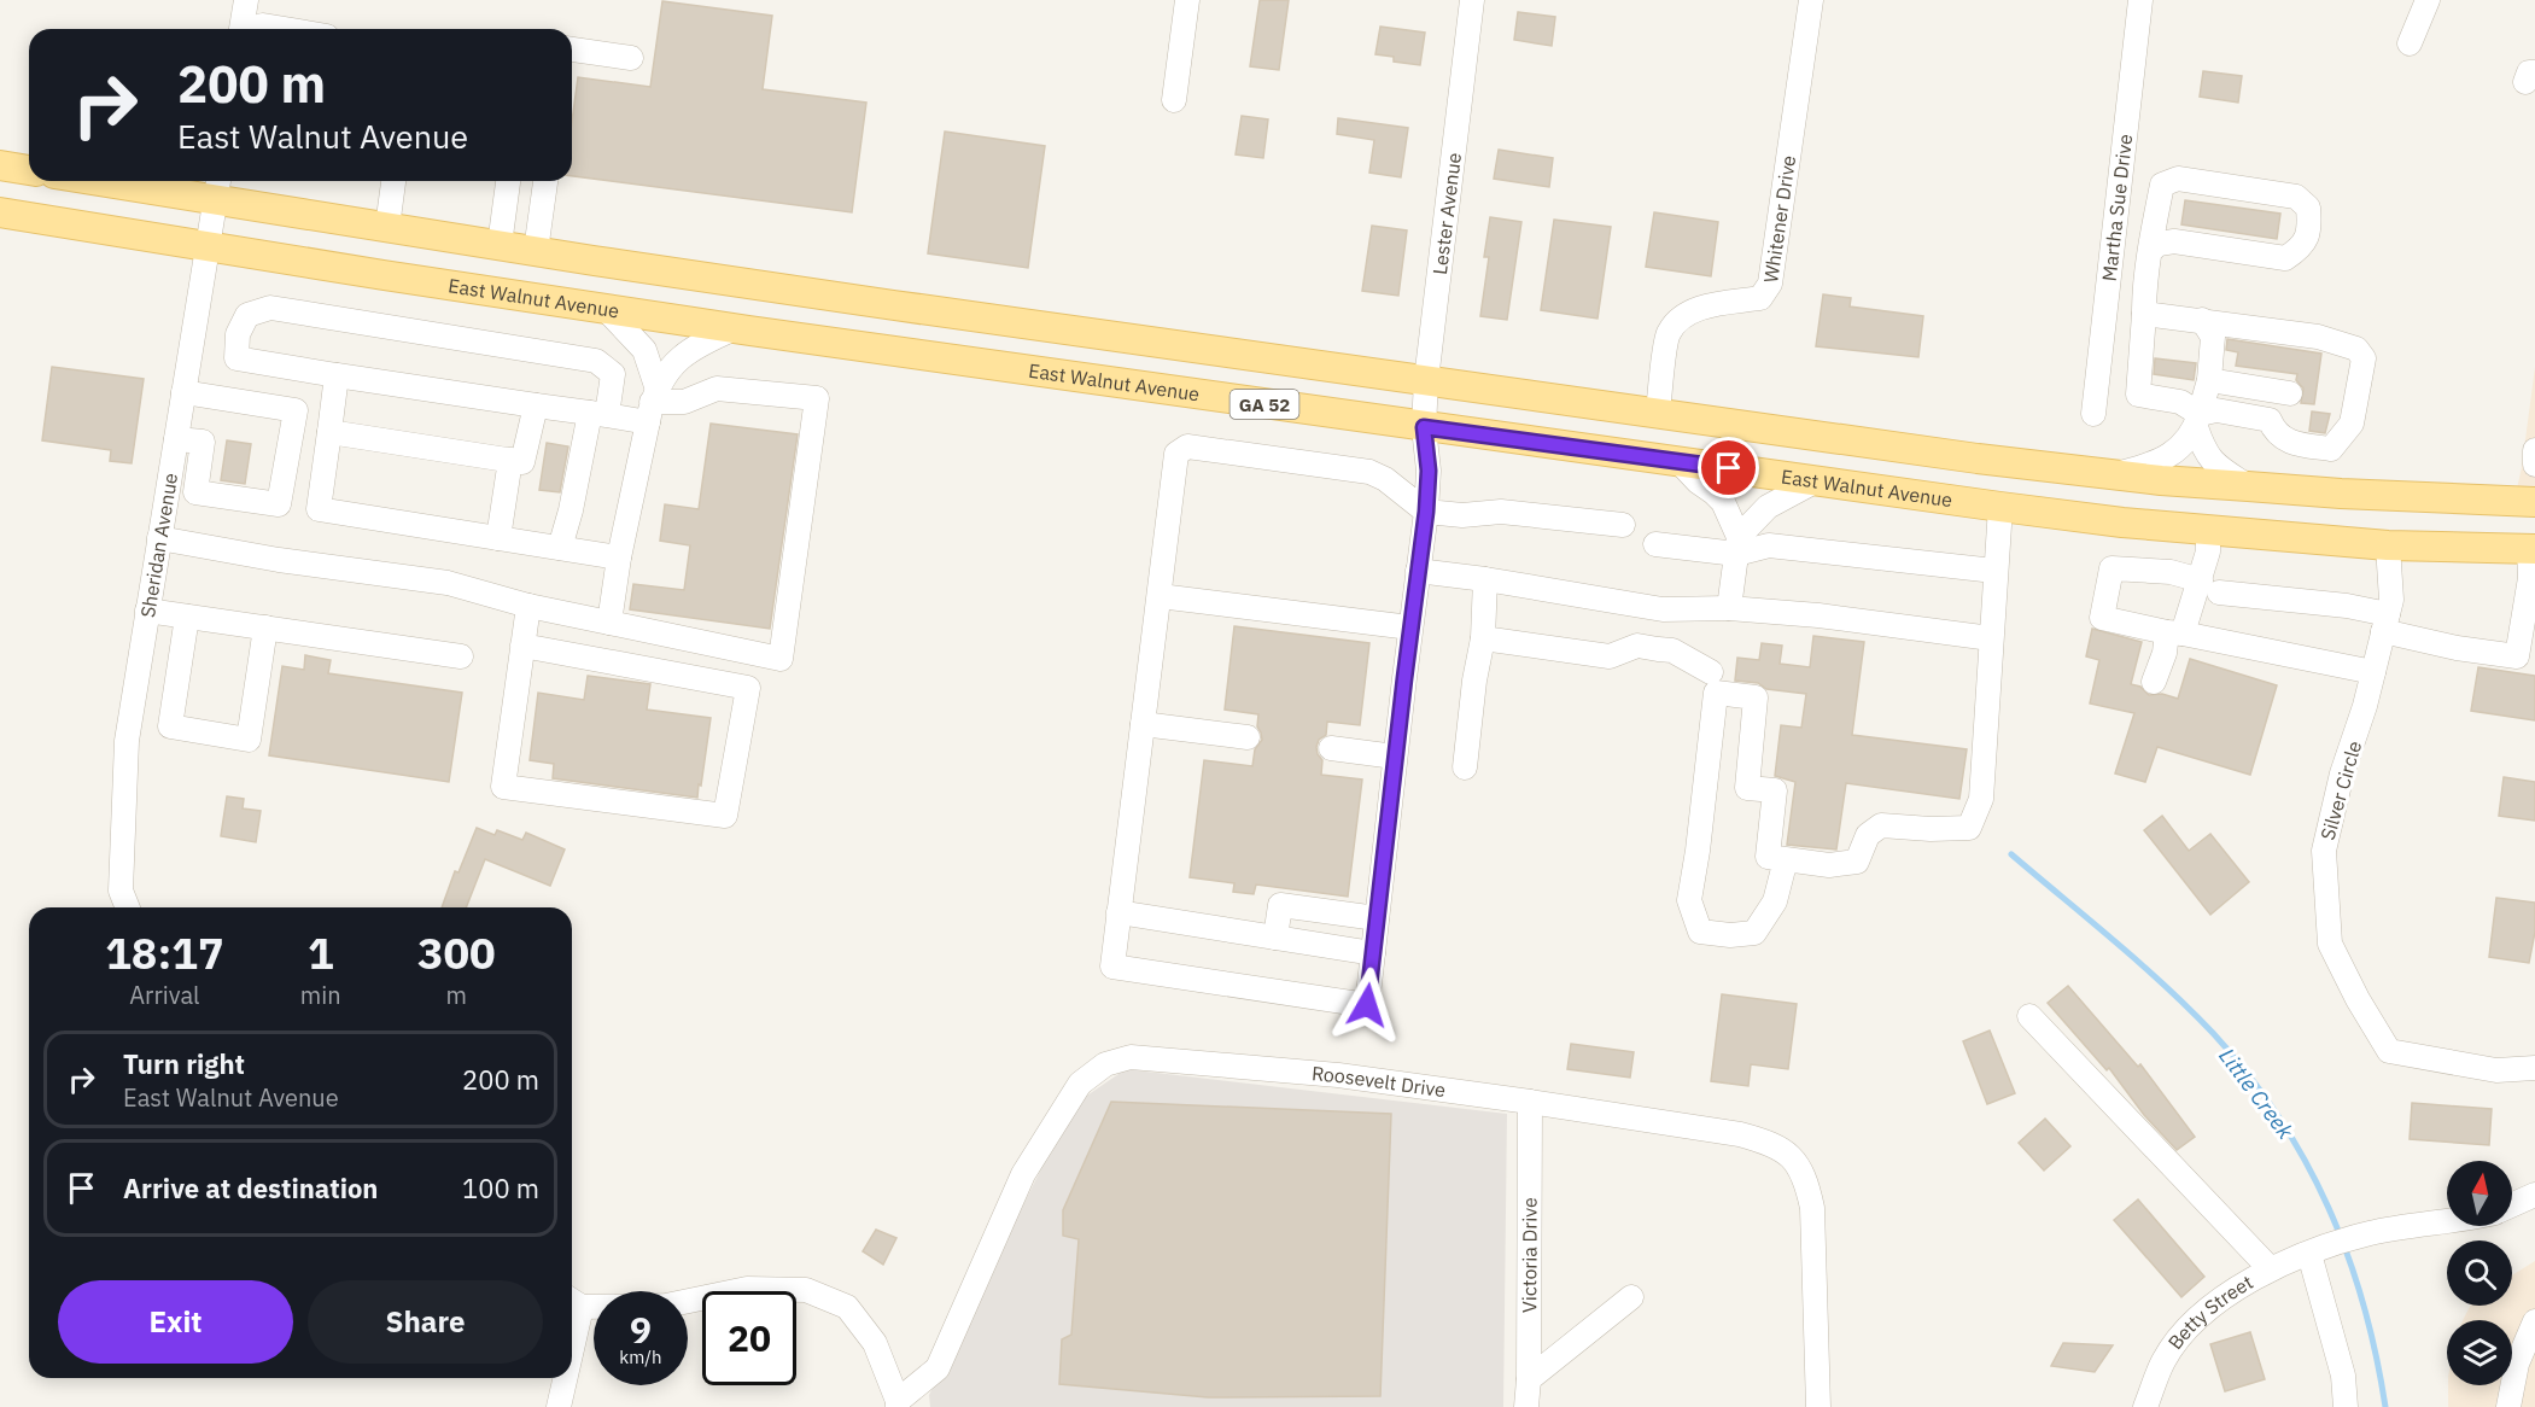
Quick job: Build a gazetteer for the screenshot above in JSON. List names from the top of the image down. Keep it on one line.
{"streets":{"main road":["East Walnut Avenue","GA 52"],"street":["Martha Sue Drive","Lester Avenue","Whitener Drive","Sheridan Avenue","Silver Circle","Roosevelt Drive","Victoria Drive","Betty Street"]},"crossings":[["Lester Avenue","East Walnut Avenue"],["Lester Avenue","GA 52"],["Whitener Drive","GA 52"],["East Walnut Avenue","Sheridan Avenue"],["East Walnut Avenue","Silver Circle"],["GA 52","Sheridan Avenue"],["Roosevelt Drive","Victoria Drive"]],"water":["Little Creek"],"north":"top","page":{"turn":["200 m","East Walnut Avenue"],"eta":["18:17","Arrival","1","min","300","m"],"list":[{"name":"Turn right","note":"East Walnut Avenue","value":"200 m"},{"name":"Arrive at destination","value":"100 m"}],"buttons":["Exit","Share"],"speed":"9 km/h","limit":"20"}}
